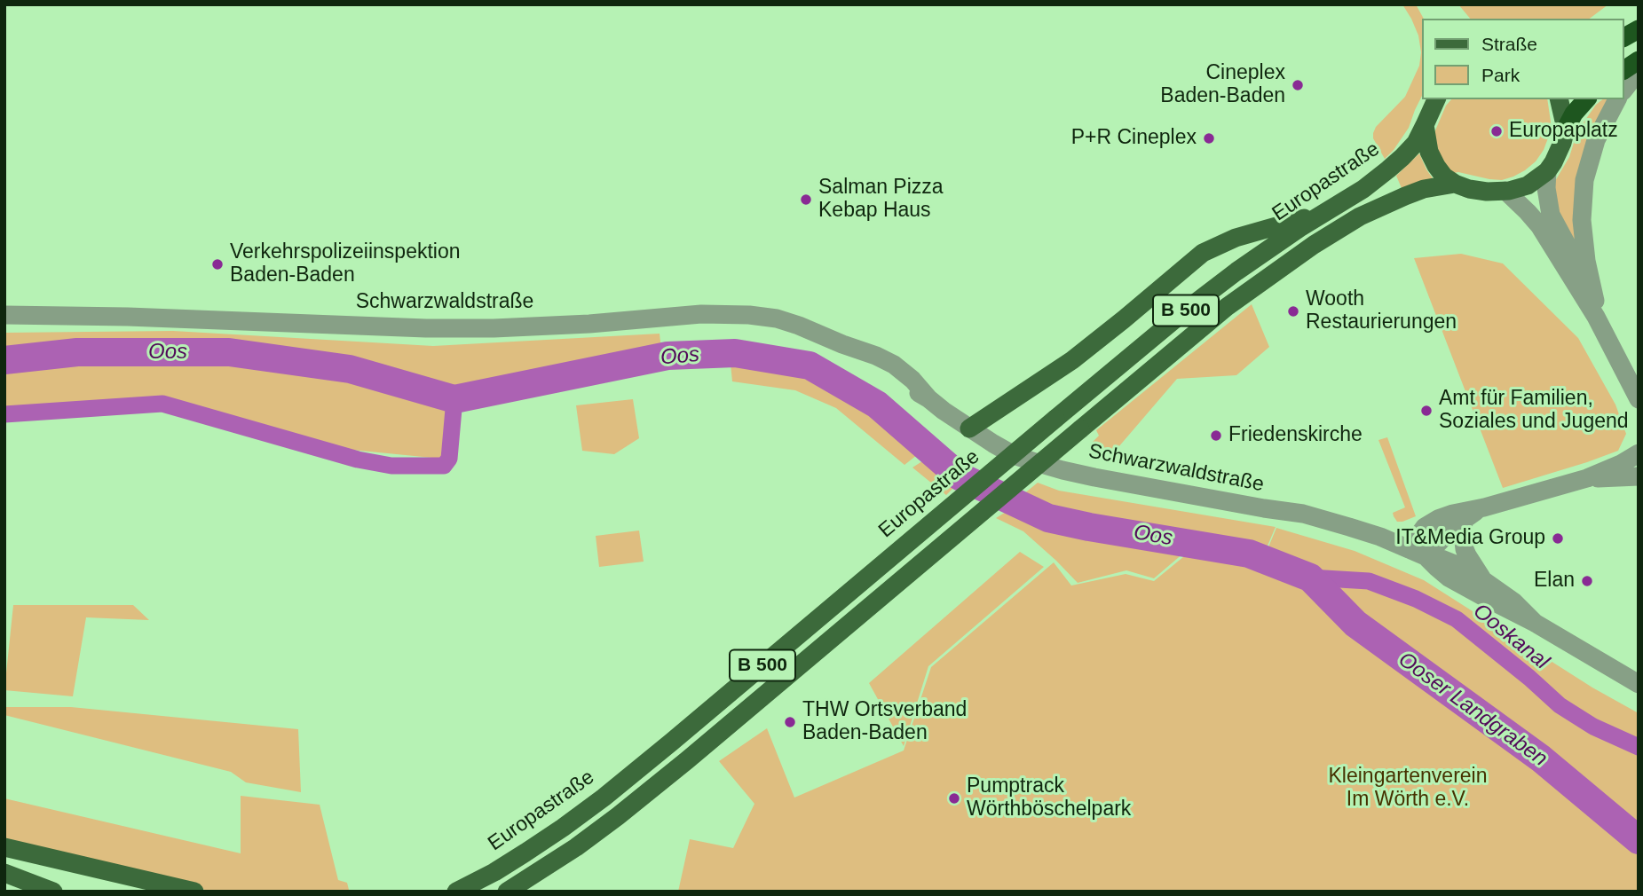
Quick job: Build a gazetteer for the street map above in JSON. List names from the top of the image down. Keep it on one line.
{"streets":{"highway":["B 500"],"main road":["Europastraße"],"street":["Schwarzwaldstraße"]},"crossings":[["Europastraße","B 500"]],"water":["Oos","Ooskanal","Ooser Landgraben"],"parks":["Kleingartenverein Im Wörth e.V."],"places":["Cineplex Baden-Baden","Europaplatz","P+R Cineplex","Salman Pizza Kebap Haus","Verkehrspolizeiinspektion Baden-Baden","Wooth Restaurierungen","Amt für Familien, Soziales und Jugend","Friedenskirche","IT&Media Group","Elan","THW Ortsverband Baden-Baden","Pumptrack Wörthböschelpark"],"legend":["Straße","Park"]}
